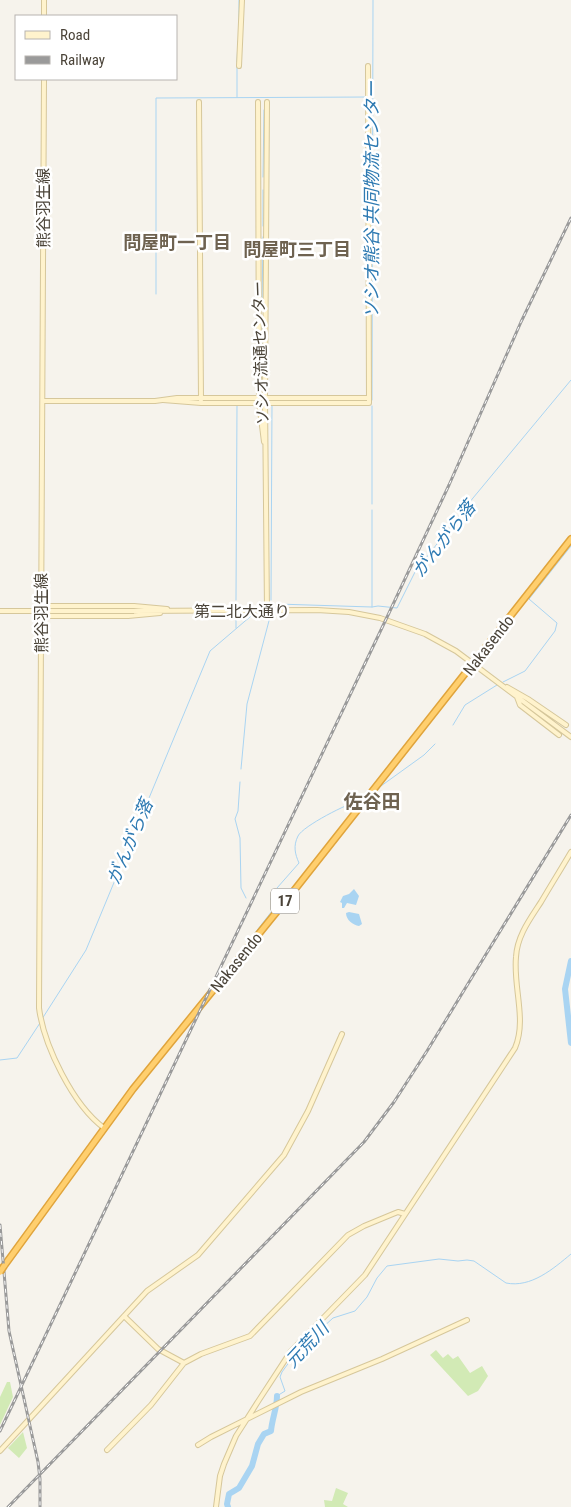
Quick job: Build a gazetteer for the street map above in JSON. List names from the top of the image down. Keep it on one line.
{"streets":{"highway":["Nakasendo","17"],"street":["熊谷羽生線","ソシオ流通センター","第二北大通り"]},"crossings":[["熊谷羽生線","Nakasendo"],["第二北大通り","Nakasendo"]],"districts":["問屋町一丁目","問屋町三丁目","佐谷田"],"water":["ソシオ熊谷 共同物流センター","がんがら落","元荒川"],"legend":["Road","Railway"]}
